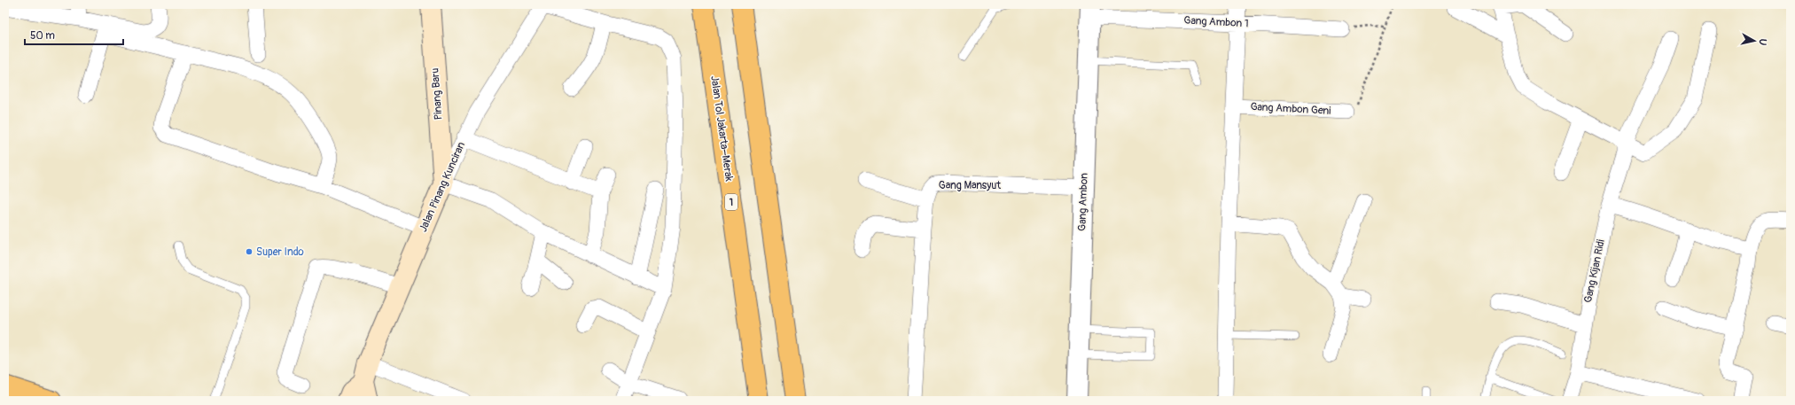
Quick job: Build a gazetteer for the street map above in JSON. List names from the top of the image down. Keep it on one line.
{"streets":{"main road":["Pinang Baru","Jalan Tol Jakarta–Merak","Jalan Pinang Kunciran","1"],"street":["Gang Ambon 1","Gang Ambon Geni","Gang Mansyut","Gang Ambon","Gang Kijan Ridi"]},"crossings":[["Gang Ambon 1","Gang Ambon"],["Pinang Baru","Jalan Pinang Kunciran"],["Gang Mansyut","Gang Ambon"]],"places":["Super Indo"],"scale_bar":"50 m","north":"right"}
